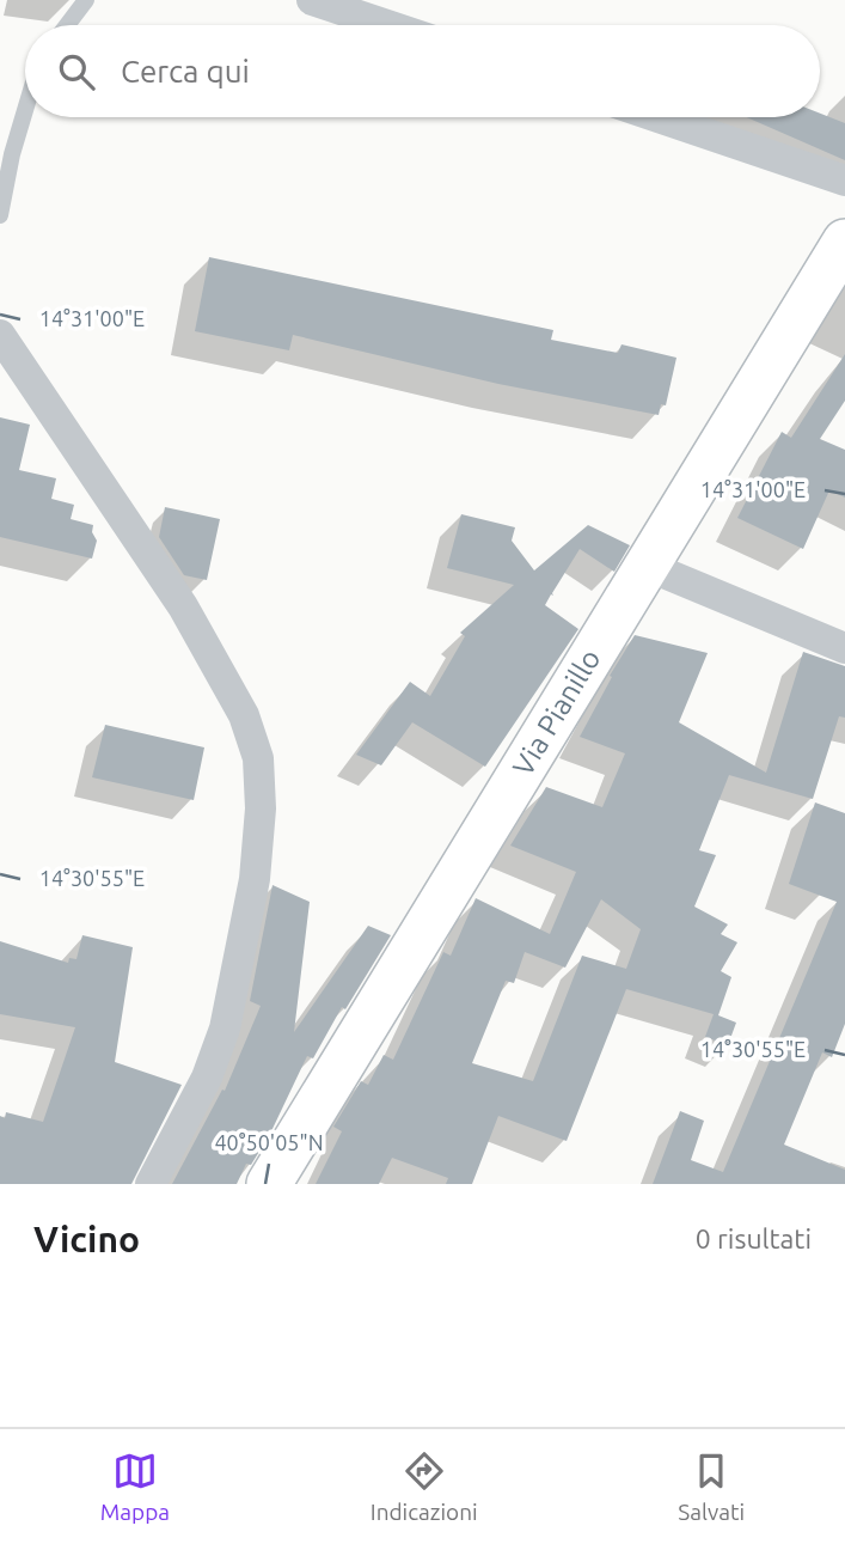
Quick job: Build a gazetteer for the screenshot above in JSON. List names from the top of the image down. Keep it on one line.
{"streets":{"street":["Via Pianillo"]},"page":{"search":"Cerca qui","heading":["Vicino","0 risultati"],"nav":["Mappa","Indicazioni","Salvati"]},"coordinates":["14°31'00\"E","14°30'55\"E","40°50'05\"N"]}
